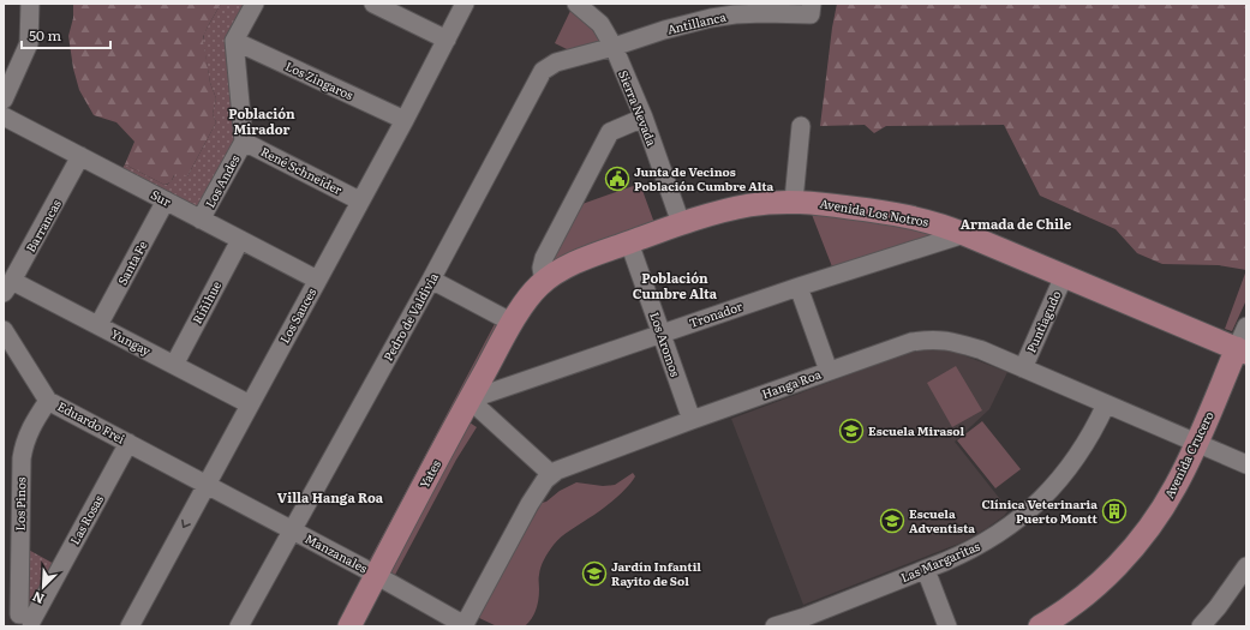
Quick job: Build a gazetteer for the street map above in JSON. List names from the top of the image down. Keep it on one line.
{"streets":{"main road":["Avenida Los Notros","Avenida Crucero","Yates"],"street":["Antillanca","Los Zingaros","Sierra Nevada","René Schneider","Los Andes","Sur","Barrancas","Santa Fe","Riñihue","Tronador","Los Sauces","Pedro de Valdivia","Puntiagudo","Yungay","Los Aromos","Hanga Roa","Eduardo Frei","Los Pinos","Las Rosas","Manzanales","Las Margaritas"]},"crossings":[["Antillanca","Sierra Nevada"],["Antillanca","Pedro de Valdivia"],["Los Zingaros","Los Andes"],["Los Zingaros","Los Sauces"],["Sierra Nevada","Avenida Los Notros"],["Sierra Nevada","Pedro de Valdivia"],["René Schneider","Los Andes"],["René Schneider","Los Sauces"],["Los Andes","Sur"],["Sur","Barrancas"],["Sur","Santa Fe"],["Sur","Riñihue"],["Sur","Los Sauces"],["Avenida Los Notros","Tronador"],["Avenida Los Notros","Puntiagudo"],["Avenida Los Notros","Los Aromos"],["Avenida Los Notros","Avenida Crucero"],["Avenida Los Notros","Yates"],["Barrancas","Yungay"],["Santa Fe","Yungay"],["Riñihue","Yungay"],["Tronador","Los Aromos"],["Tronador","Yates"],["Los Sauces","Yungay"],["Los Sauces","Eduardo Frei"],["Los Sauces","Manzanales"],["Pedro de Valdivia","Manzanales"],["Puntiagudo","Hanga Roa"],["Los Aromos","Hanga Roa"],["Hanga Roa","Avenida Crucero"],["Hanga Roa","Manzanales"],["Hanga Roa","Las Margaritas"],["Eduardo Frei","Los Pinos"],["Eduardo Frei","Las Rosas"],["Eduardo Frei","Manzanales"],["Yates","Manzanales"],["Los Pinos","Las Rosas"]],"districts":["Población Mirador","Armada de Chile","Población Cumbre Alta","Villa Hanga Roa"],"places":{"public building":["Junta de Vecinos Población Cumbre Alta"],"school or university":["Escuela Mirasol","Escuela Adventista","Jardín Infantil Rayito de Sol"],"building":["Clínica Veterinaria Puerto Montt"]},"scale_bar":"50 m","north":"bottom left"}
